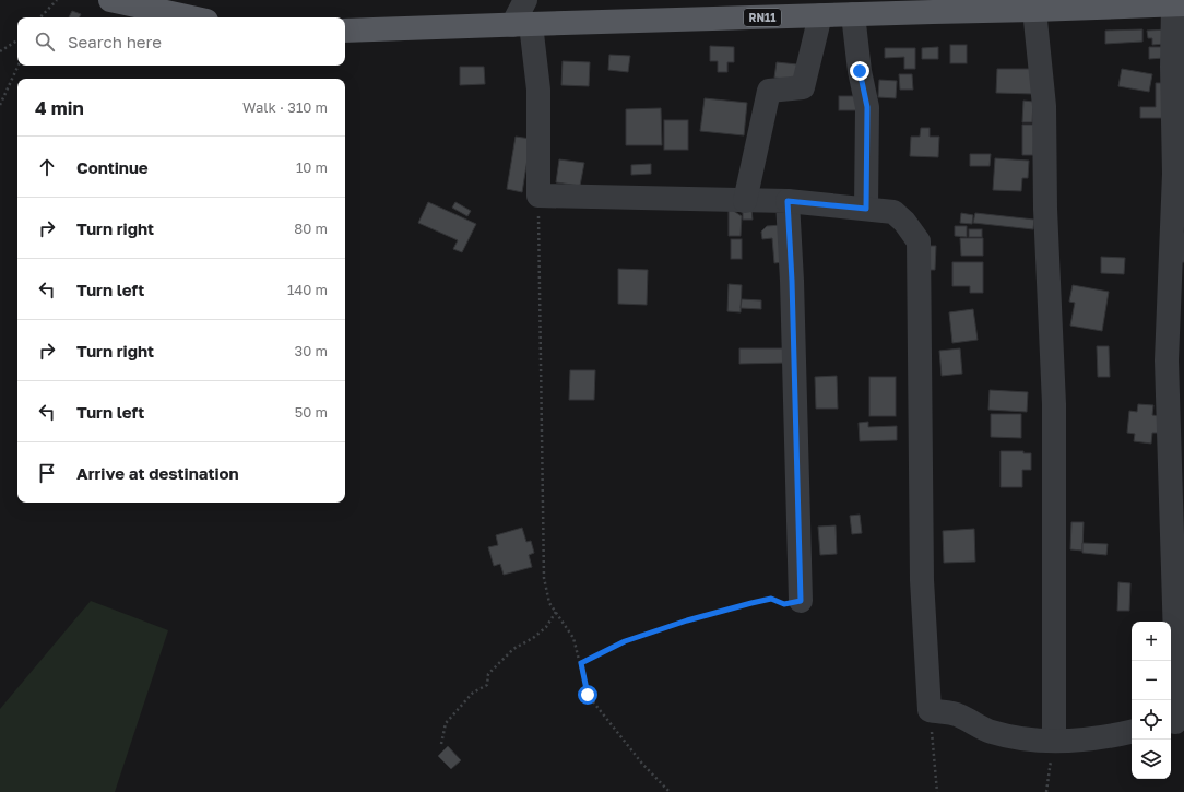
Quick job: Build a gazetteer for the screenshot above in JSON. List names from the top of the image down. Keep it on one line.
{"streets":{"main road":["RN11"]},"page":{"search":"Search here","heading":["4 min","Walk · 310 m"],"list":[["Continue","10 m"],["Turn right","80 m"],["Turn left","140 m"],["Turn right","30 m"],["Turn left","50 m"],"Arrive at destination"],"map_buttons":["+","−"]}}
